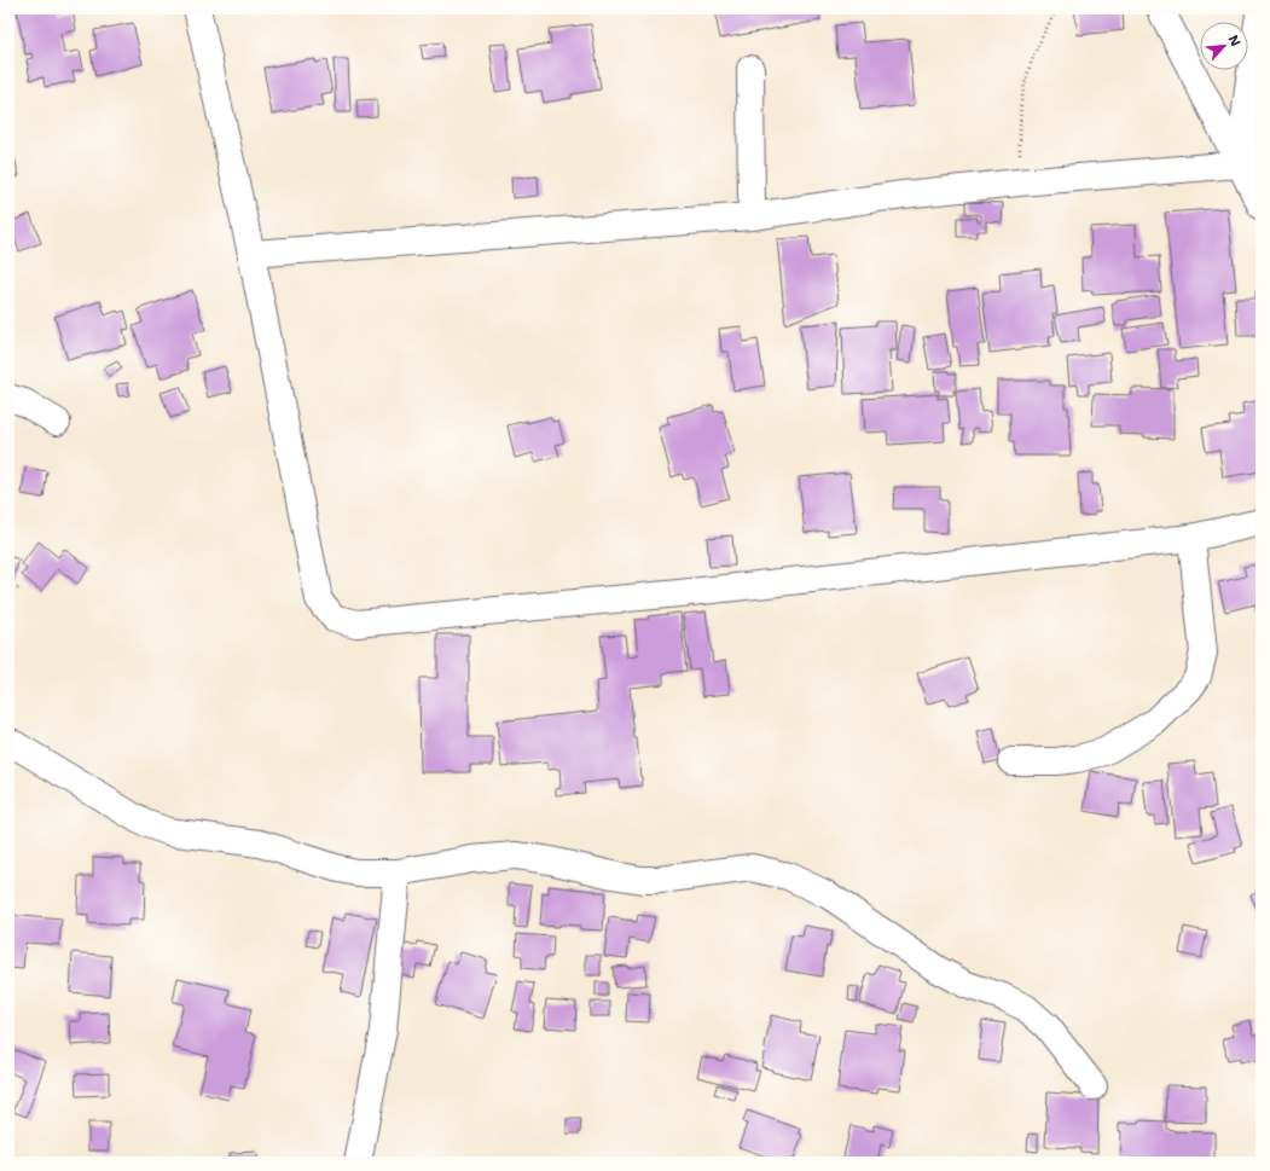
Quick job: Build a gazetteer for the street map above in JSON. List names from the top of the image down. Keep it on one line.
{"north":"top right"}
